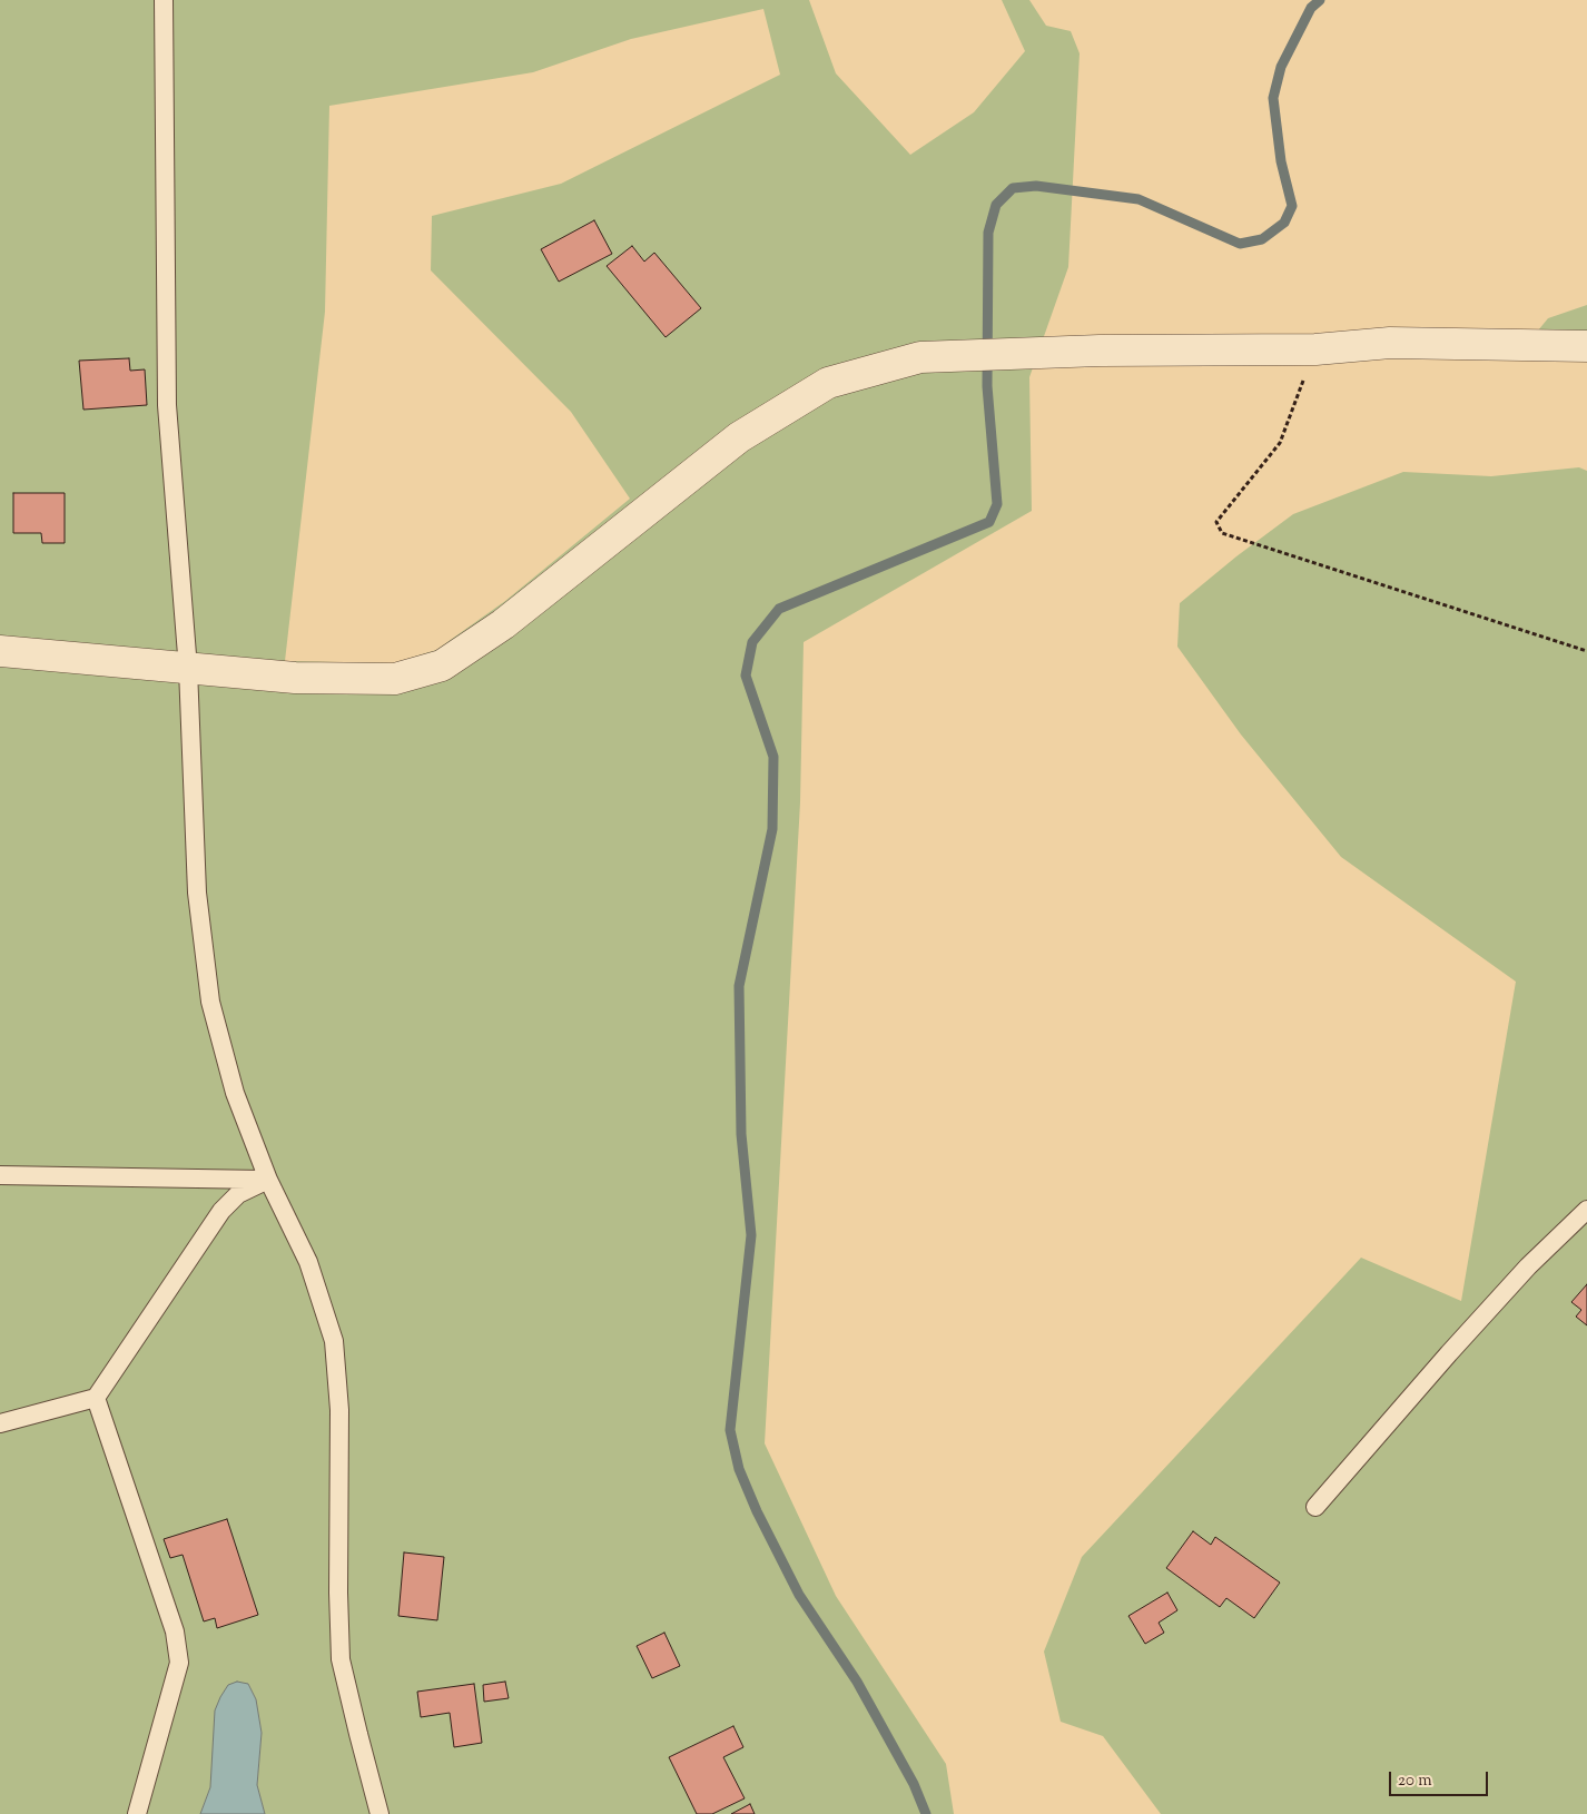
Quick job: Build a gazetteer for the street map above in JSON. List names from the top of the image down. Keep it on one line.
{"scale_bar":"20 m"}
